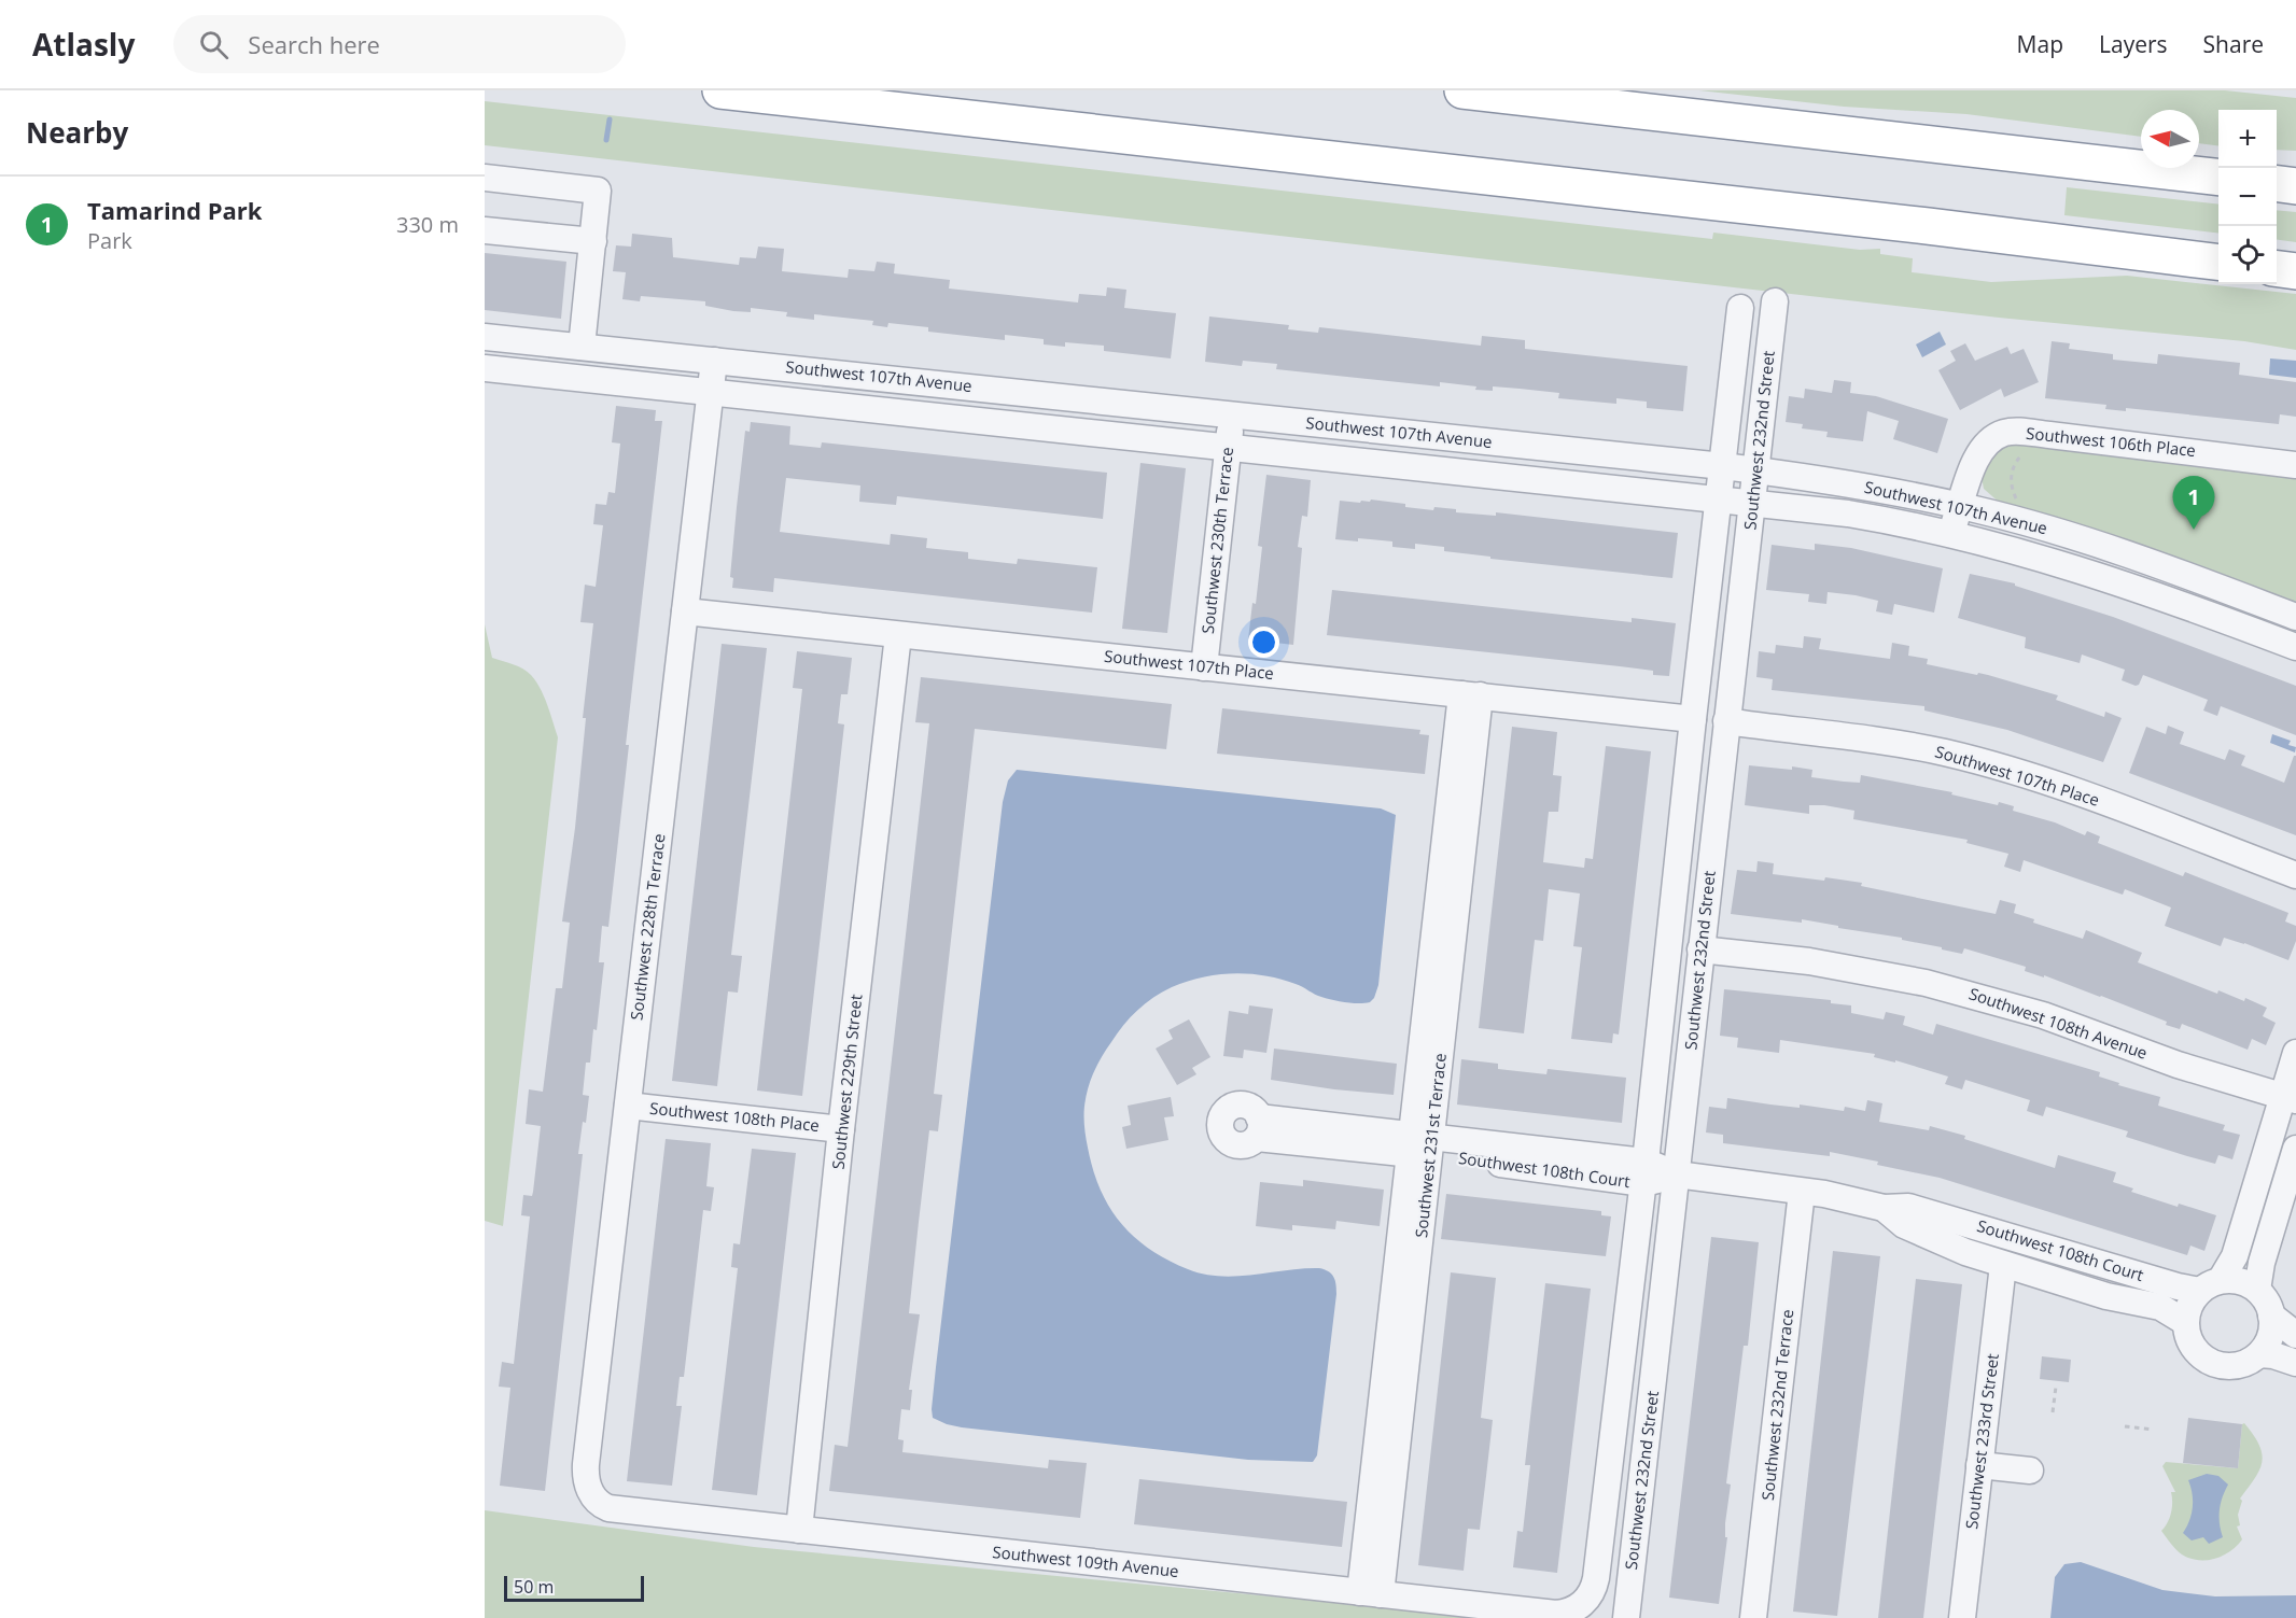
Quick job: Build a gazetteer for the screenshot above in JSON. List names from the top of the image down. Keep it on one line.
{"streets":{"street":["Southwest 107th Avenue","Southwest 232nd Street","Southwest 106th Place","Southwest 230th Terrace","Southwest 107th Place","Southwest 228th Terrace","Southwest 108th Avenue","Southwest 229th Street","Southwest 108th Place","Southwest 231st Terrace","Southwest 108th Court","Southwest 232nd Terrace","Southwest 233rd Street","Southwest 109th Avenue"]},"crossings":[["Southwest 107th Avenue","Southwest 232nd Street"],["Southwest 107th Avenue","Southwest 106th Place"],["Southwest 107th Avenue","Southwest 230th Terrace"],["Southwest 107th Avenue","Southwest 228th Terrace"],["Southwest 232nd Street","Southwest 107th Place"],["Southwest 232nd Street","Southwest 108th Avenue"],["Southwest 232nd Street","Southwest 108th Court"],["Southwest 232nd Street","Southwest 109th Avenue"],["Southwest 230th Terrace","Southwest 107th Place"],["Southwest 107th Place","Southwest 228th Terrace"],["Southwest 107th Place","Southwest 229th Street"],["Southwest 107th Place","Southwest 231st Terrace"],["Southwest 228th Terrace","Southwest 108th Place"],["Southwest 228th Terrace","Southwest 109th Avenue"],["Southwest 229th Street","Southwest 108th Place"],["Southwest 229th Street","Southwest 109th Avenue"],["Southwest 231st Terrace","Southwest 108th Court"],["Southwest 231st Terrace","Southwest 109th Avenue"],["Southwest 108th Court","Southwest 232nd Terrace"],["Southwest 108th Court","Southwest 233rd Street"]],"scale_bar":"50 m","north":"left","page":{"header":"Atlasly","search":"Search here","nav":["Map","Layers","Share"],"heading":"Nearby","map_buttons":["+","−"],"list":[{"mark":"1","name":"Tamarind Park","note":"Park","value":"330 m"}],"pins":"1","scale":"50 m"}}
